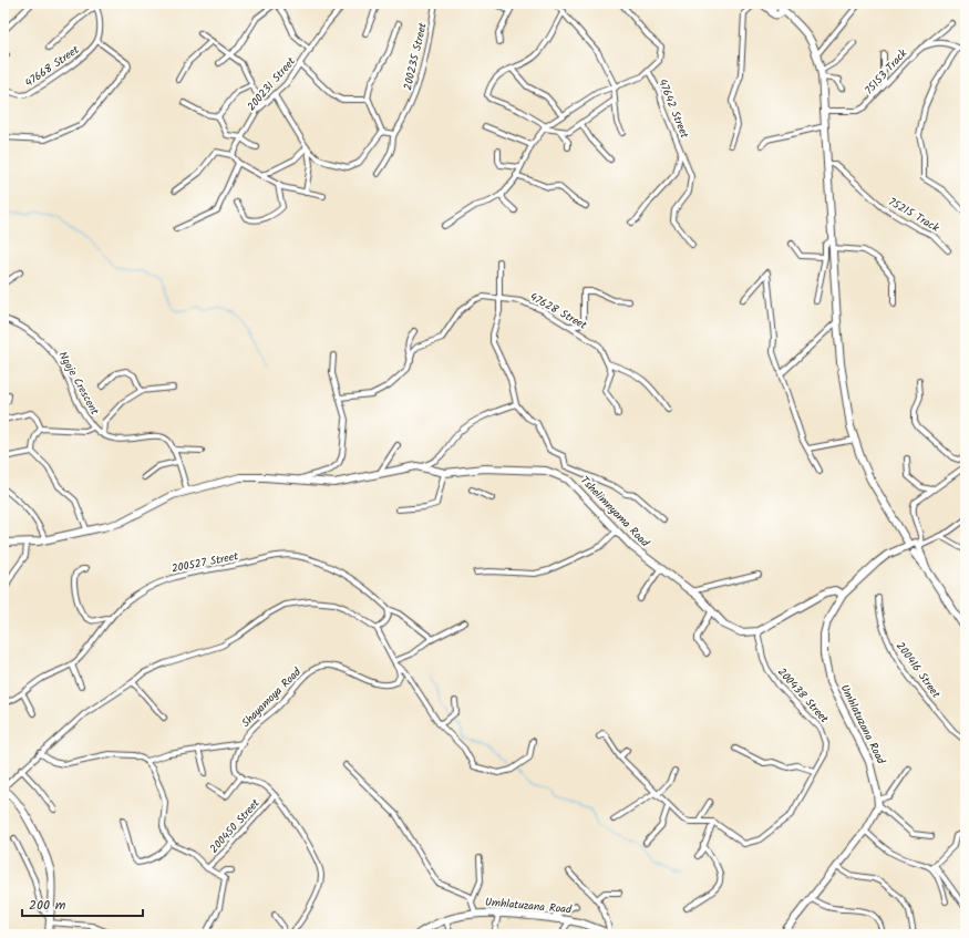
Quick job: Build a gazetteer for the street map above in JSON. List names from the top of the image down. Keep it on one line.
{"streets":{"street":["200235 Street","47668 Street","75153 Track","200231 Street","47642 Street","75215 Track","47628 Street","Ngoje Crescent","Tshelimnyama Road","200527 Street","200416 Street","200438 Street","Shayamoya Road","Umhlatuzana Road","200450 Street"]},"crossings":[["Ngoje Crescent","Tshelimnyama Road"],["Tshelimnyama Road","200438 Street"]],"scale_bar":"200 m"}
